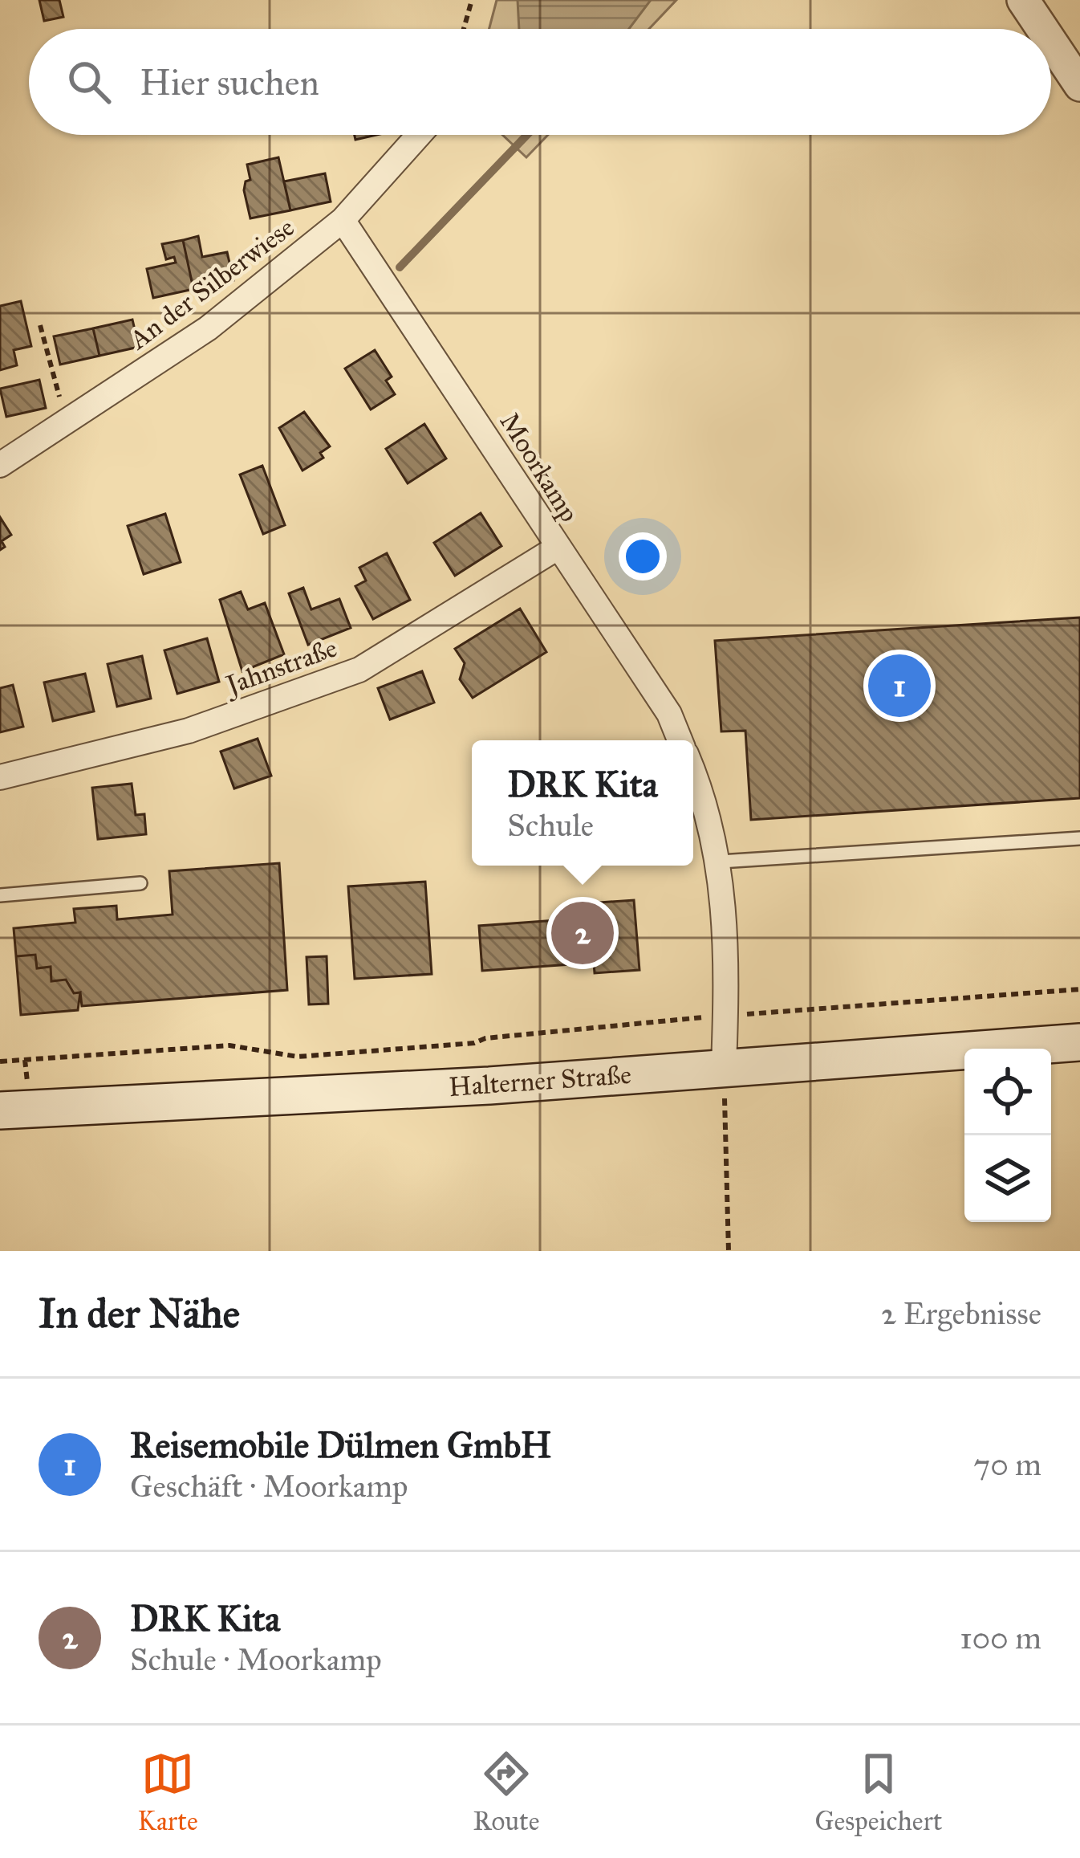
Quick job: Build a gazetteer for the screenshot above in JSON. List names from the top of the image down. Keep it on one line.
{"streets":{"main road":["Halterner Straße"],"street":["An der Silberwiese","Moorkamp","Jahnstraße"]},"crossings":[["An der Silberwiese","Moorkamp"],["Moorkamp","Jahnstraße"]],"page":{"search":"Hier suchen","pins":["1","2"],"popup":["DRK Kita","Schule"],"heading":["In der Nähe","2 Ergebnisse"],"list":[{"mark":"1","name":"Reisemobile Dülmen GmbH","note":"Geschäft · Moorkamp","value":"70 m"},{"mark":"2","name":"DRK Kita","note":"Schule · Moorkamp","value":"100 m"}],"nav":["Karte","Route","Gespeichert"]}}
